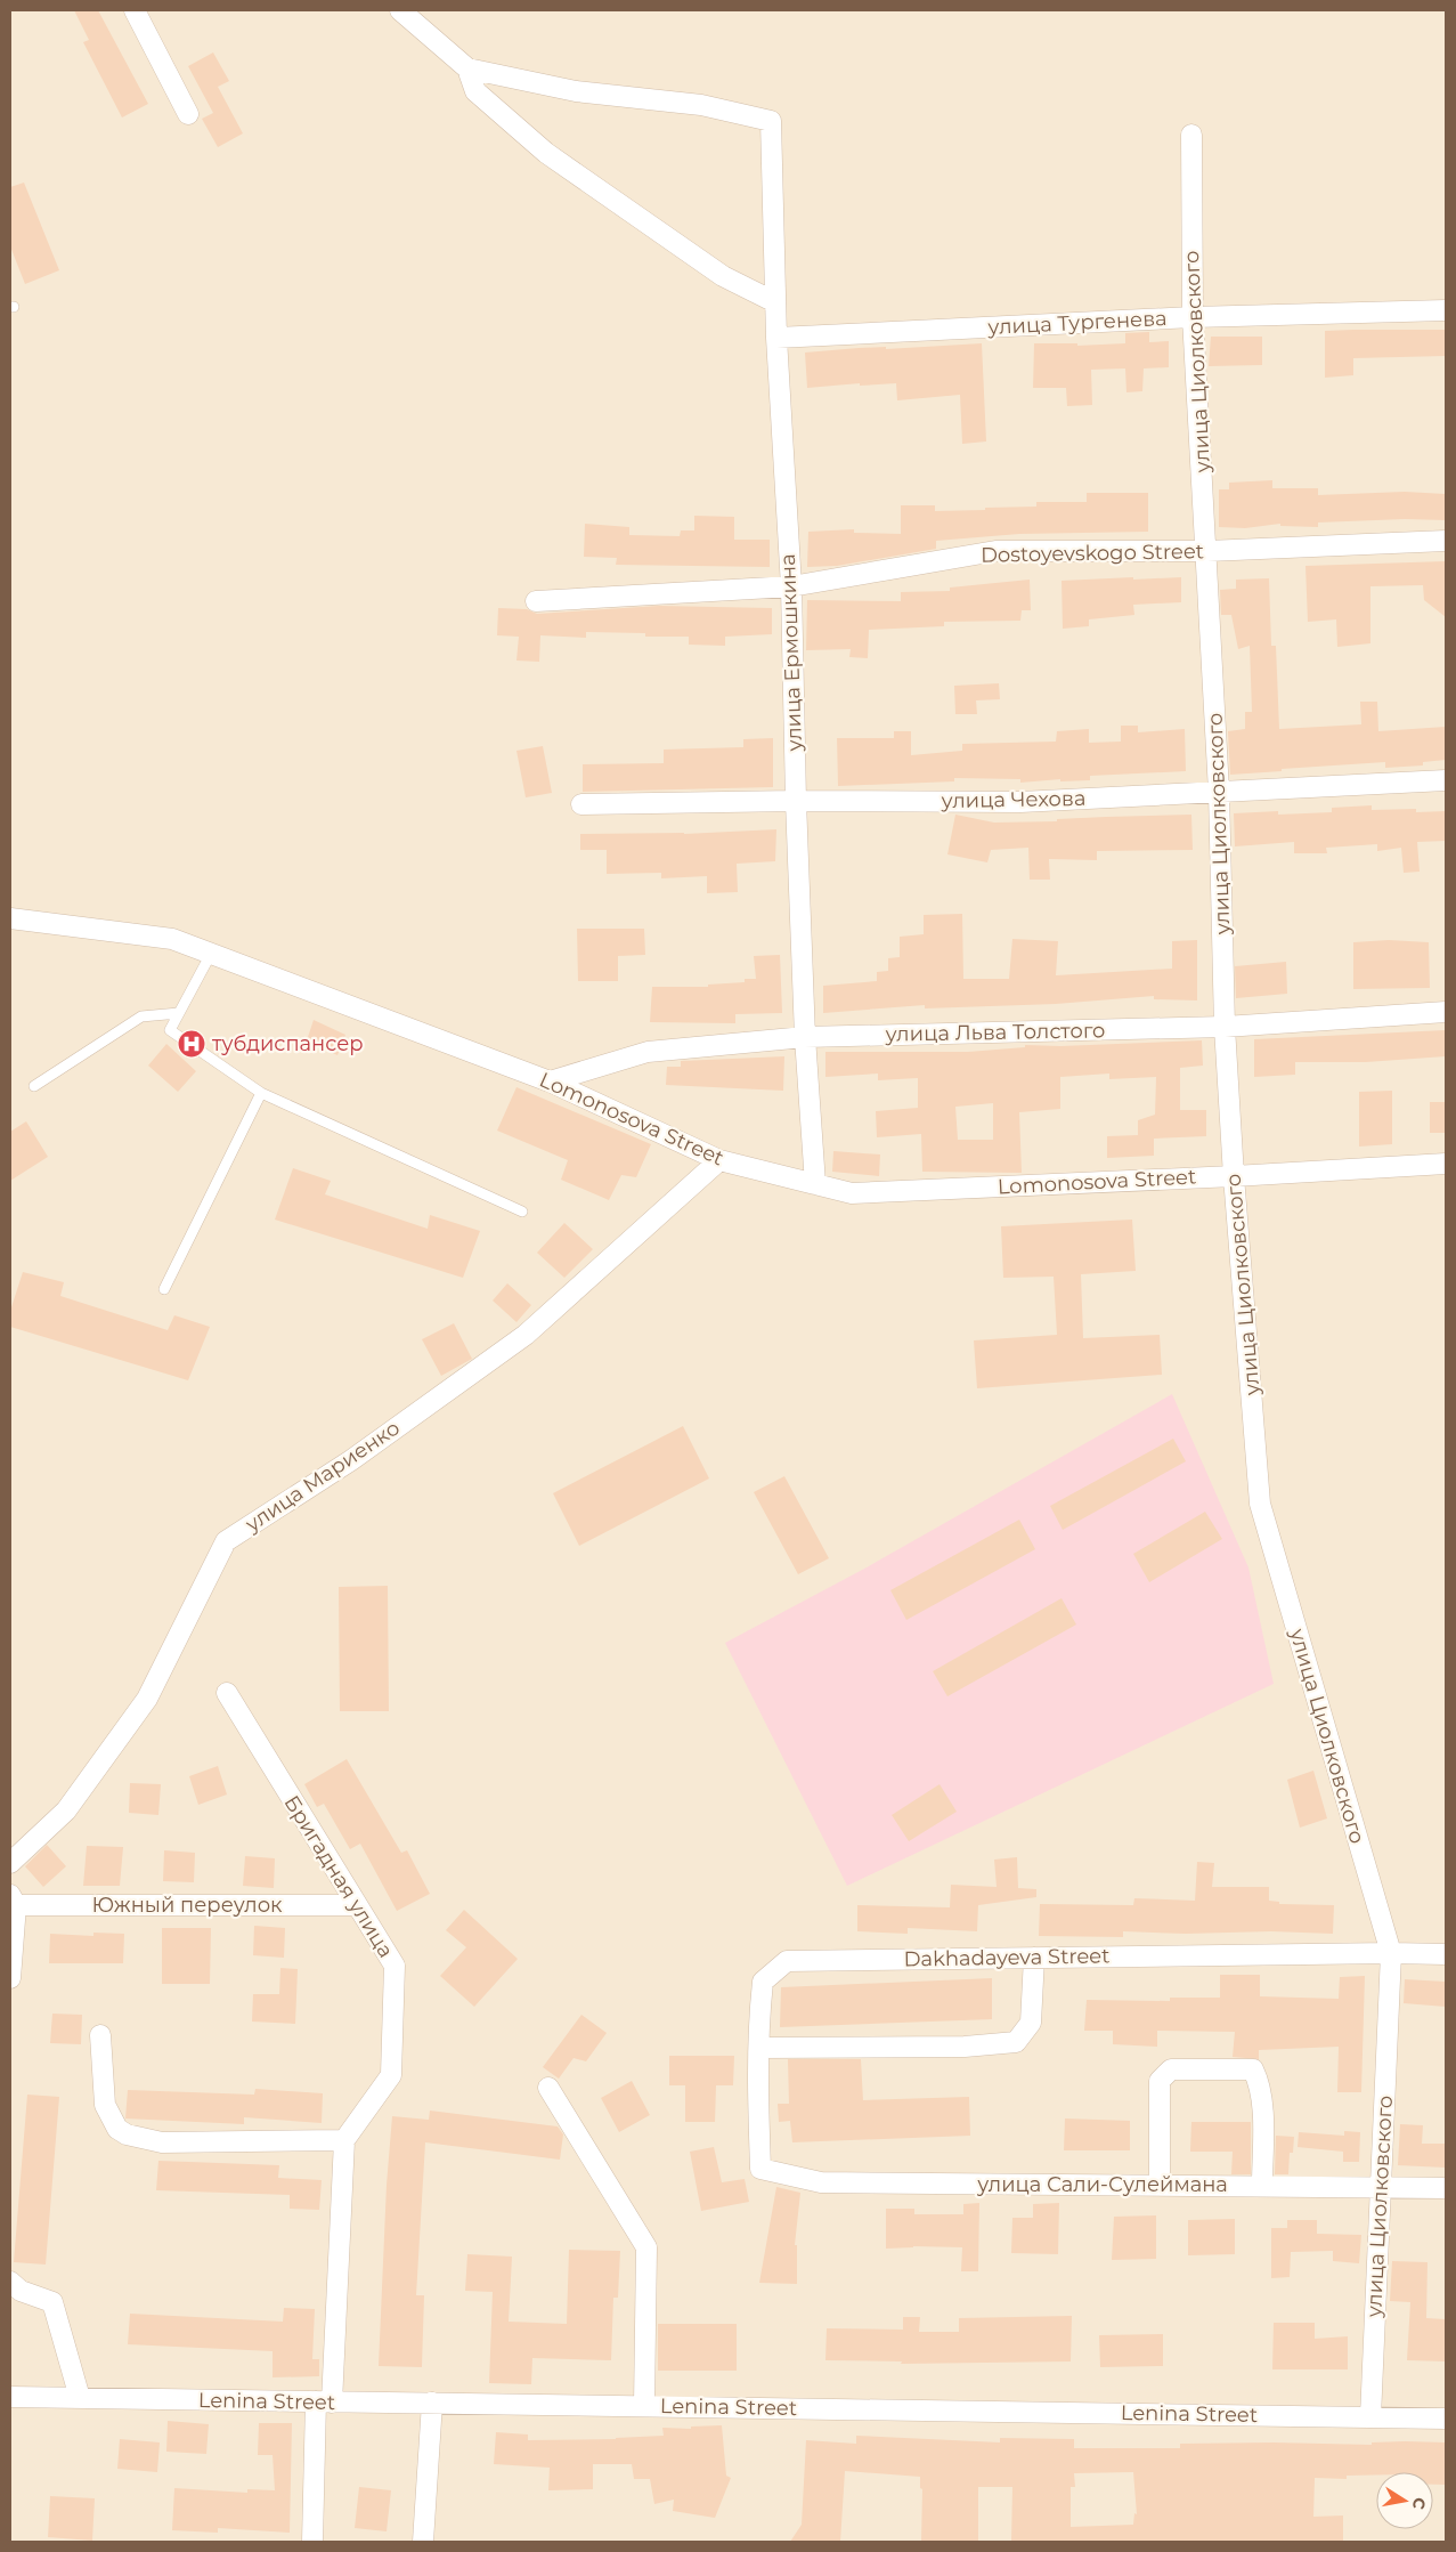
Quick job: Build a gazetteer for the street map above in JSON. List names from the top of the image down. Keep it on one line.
{"streets":{"street":["улица Тургенева","улица Циолковского","Dostoyevskogo Street","улица Ермошкина","улица Чехова","улица Льва Толстого","Lomonosova Street","улица Мариенко","Бригадная улица","Южный переулок","Dakhadayeva Street","улица Сали-Сулеймана","Lenina Street"]},"crossings":[["улица Тургенева","улица Циолковского"],["улица Тургенева","улица Ермошкина"],["улица Циолковского","Dostoyevskogo Street"],["улица Циолковского","улица Чехова"],["улица Циолковского","улица Льва Толстого"],["улица Циолковского","Lomonosova Street"],["улица Циолковского","Dakhadayeva Street"],["улица Циолковского","улица Сали-Сулеймана"],["улица Циолковского","Lenina Street"],["Dostoyevskogo Street","улица Ермошкина"],["улица Ермошкина","улица Чехова"],["улица Ермошкина","улица Льва Толстого"],["улица Ермошкина","Lomonosova Street"],["улица Льва Толстого","Lomonosova Street"],["Lomonosova Street","улица Мариенко"],["Бригадная улица","Южный переулок"],["Dakhadayeva Street","улица Сали-Сулеймана"]],"places":{"hospital":["тубдиспансер"]},"north":"right"}
